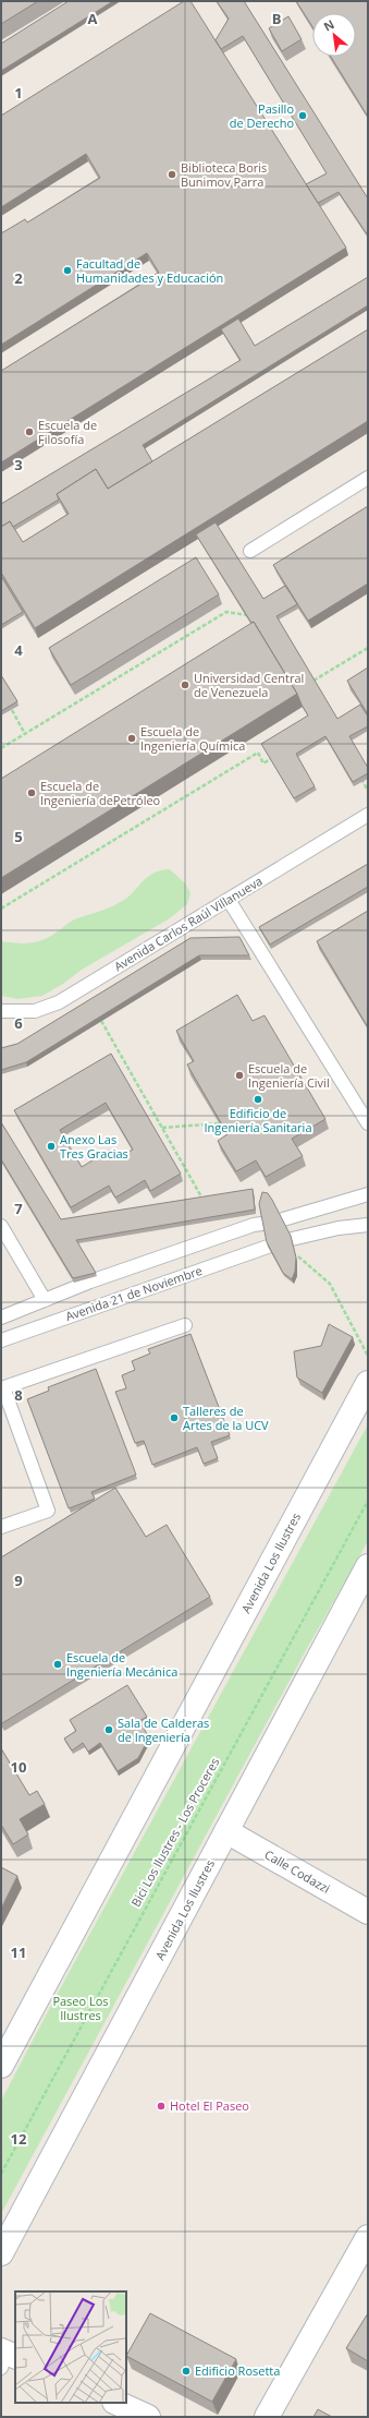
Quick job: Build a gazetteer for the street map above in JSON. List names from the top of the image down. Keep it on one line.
{"streets":{"main road":["Avenida Los Ilustres","Calle Codazzi"],"lane":["Avenida Carlos Raúl Villanueva","Avenida 21 de Noviembre"],"path":["Bici Los Ilustres - Los Proceres"]},"crossings":[["Avenida Los Ilustres","Calle Codazzi"]],"parks":["Paseo Los Ilustres"],"places":["Pasillo de Derecho","Biblioteca Boris Bunimov Parra","Facultad de Humanidades y Educación","Escuela de Filosofía","Universidad Central de Venezuela","Escuela de Ingeniería Química","Escuela de Ingeniería dePetróleo","Escuela de Ingeniería Civil","Edificio de Ingeniería Sanitaria","Anexo Las Tres Gracias","Talleres de Artes de la UCV","Escuela de Ingeniería Mecánica","Sala de Calderas de Ingeniería","Hotel El Paseo","Edificio Rosetta"],"north":"top left","grid":{"columns":["A","B"],"rows":["1","2","3","4","5","6","7","8","9","10","11","12"]}}
